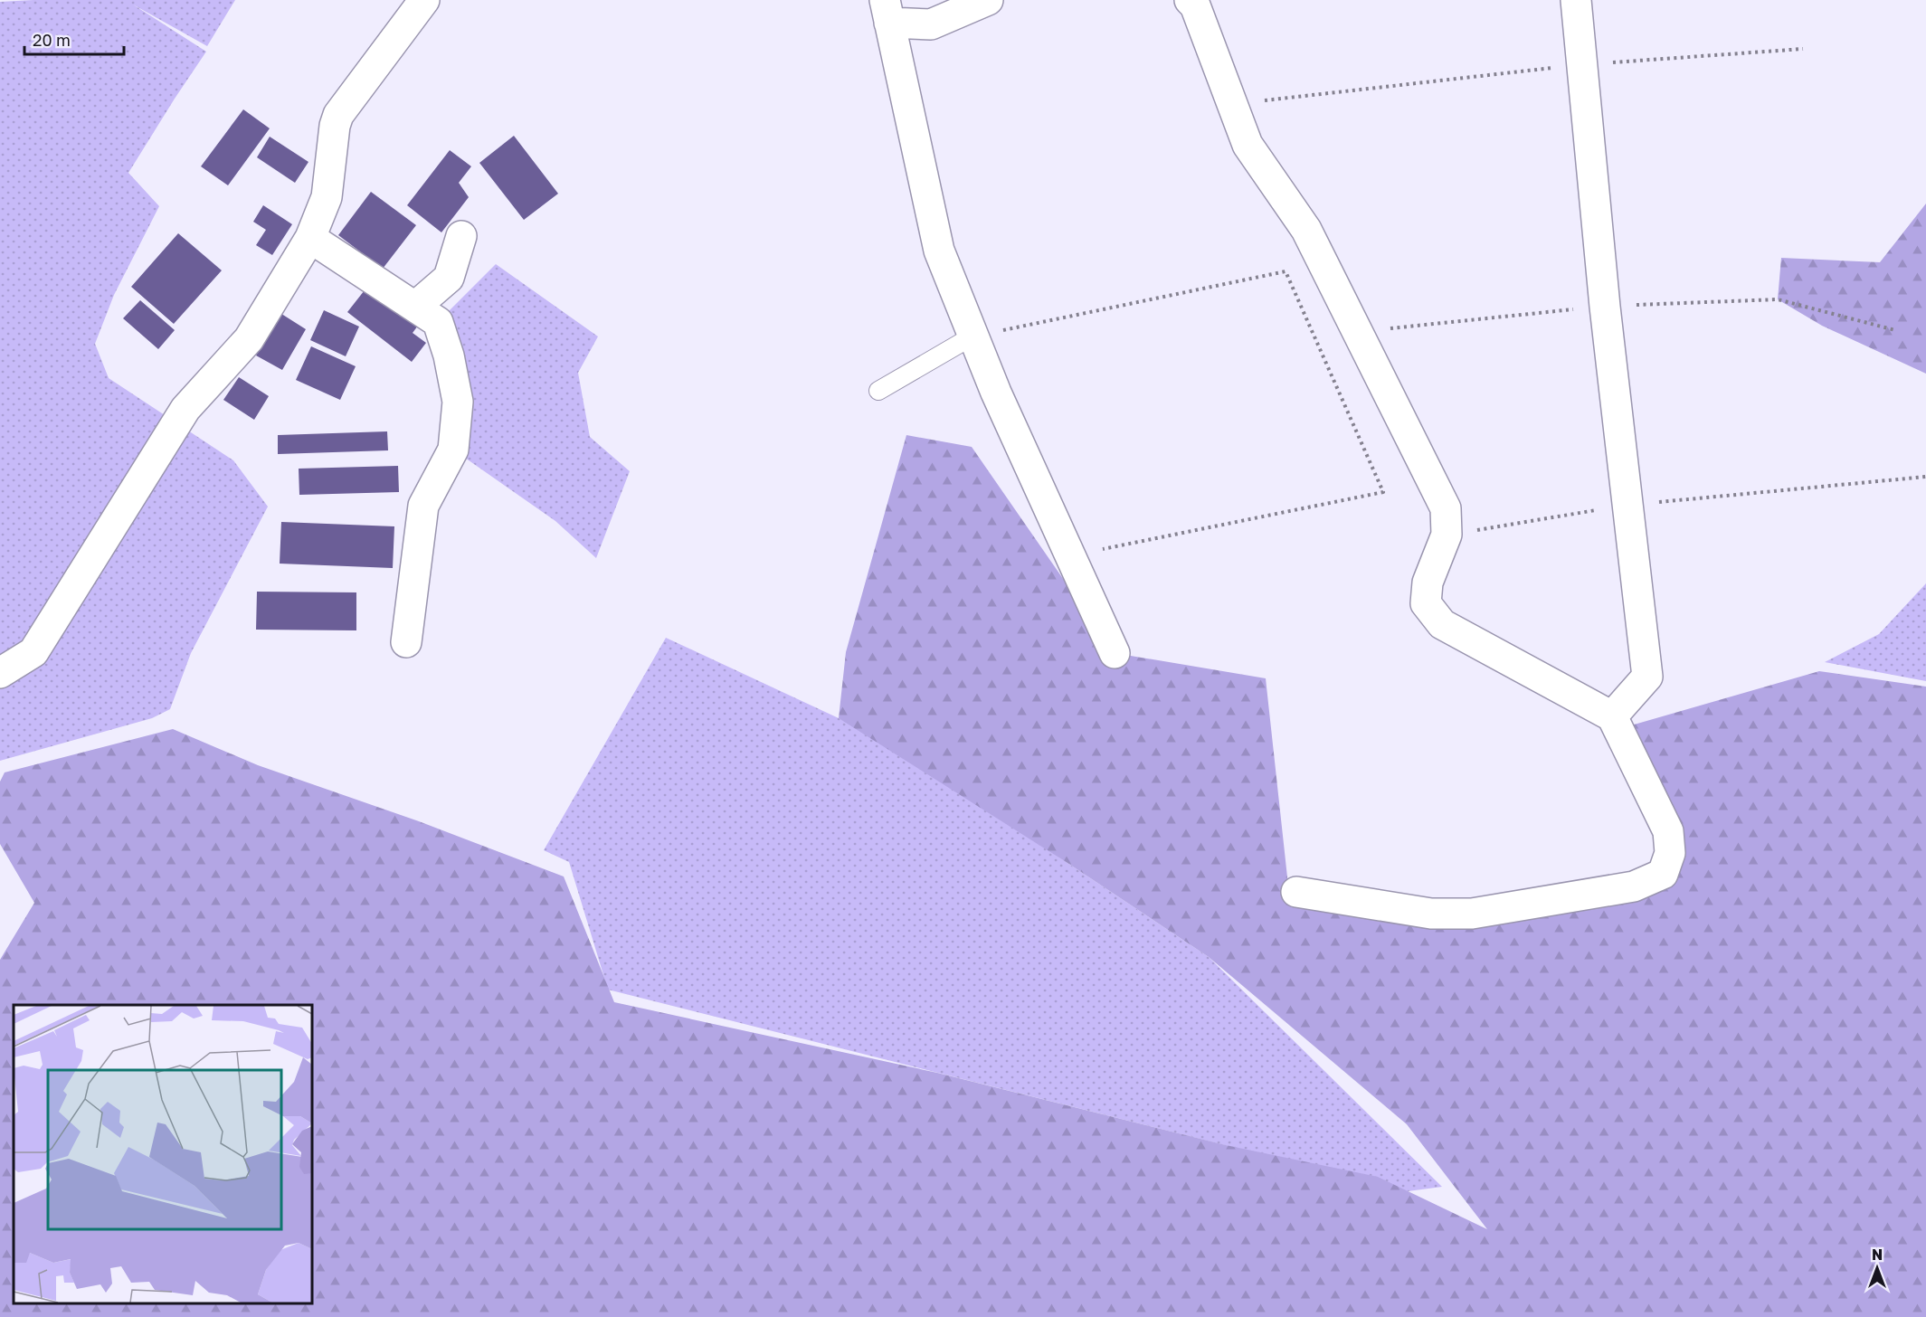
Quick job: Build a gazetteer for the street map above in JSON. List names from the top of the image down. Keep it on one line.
{"scale_bar":"20 m","north":"top"}
